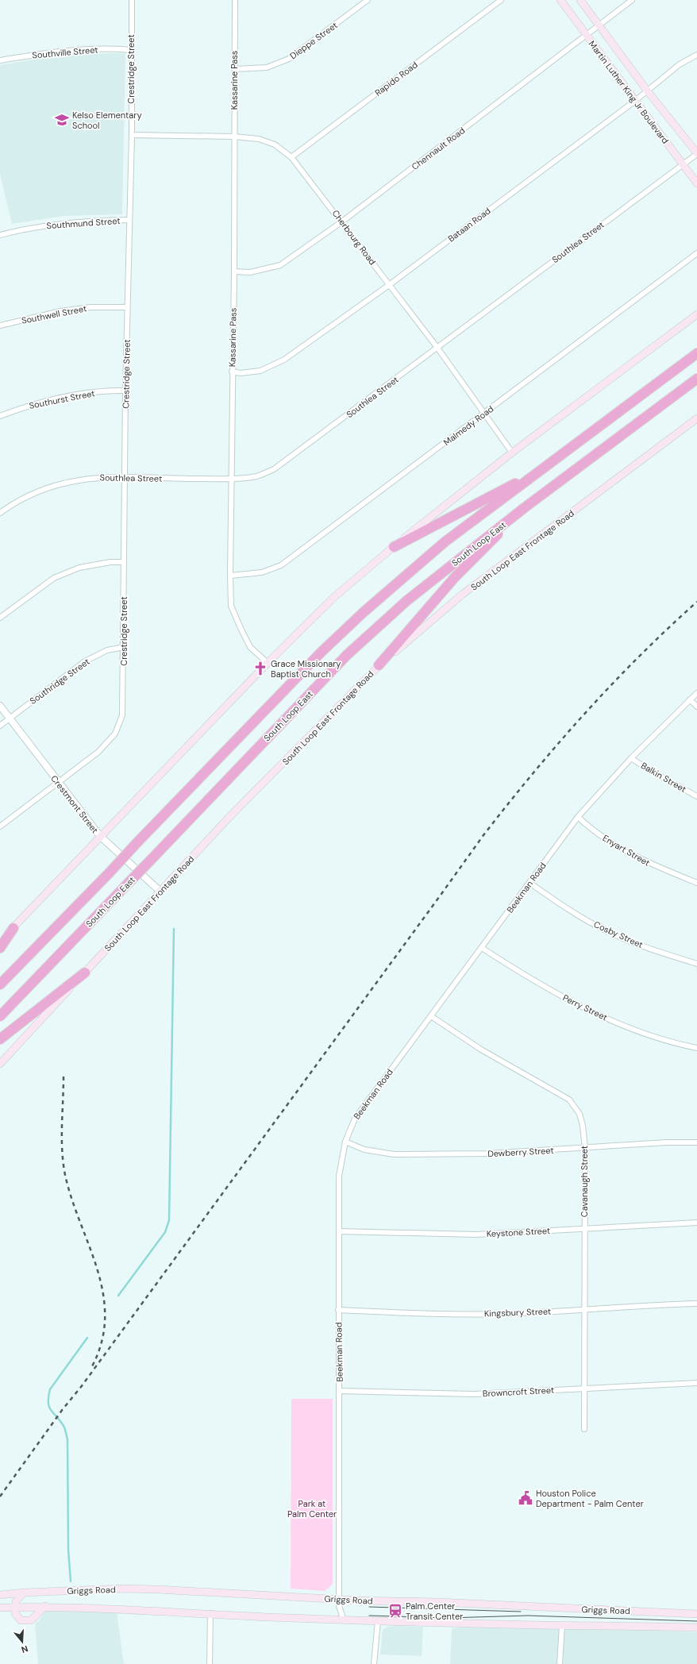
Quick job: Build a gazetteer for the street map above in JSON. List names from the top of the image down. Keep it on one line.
{"streets":{"highway":["South Loop East"],"main road":["Martin Luther King Jr Boulevard","South Loop East Frontage Road","Griggs Road"],"street":["Dieppe Street","Southville Street","Crestridge Street","Rapido Road","Kassarine Pass","Chennault Road","Southmund Street","Bataan Road","Cherbourg Road","Southlea Street","Southwell Street","Southurst Street","Malmedy Road","Southridge Street","Balkin Street","Crestmont Street","Enyart Street","Beekman Road","Cosby Street","Perry Street","Dewberry Street","Cavanaugh Street","Keystone Street","Kingsbury Street","Browncroft Street"]},"crossings":[["Dieppe Street","Kassarine Pass"],["Southville Street","Crestridge Street"],["Crestridge Street","Southmund Street"],["Crestridge Street","Cherbourg Road"],["Crestridge Street","Southlea Street"],["Crestridge Street","Southwell Street"],["Crestridge Street","Southurst Street"],["Crestridge Street","Southridge Street"],["Crestridge Street","Crestmont Street"],["Rapido Road","Cherbourg Road"],["Kassarine Pass","Chennault Road"],["Kassarine Pass","Bataan Road"],["Kassarine Pass","Cherbourg Road"],["Kassarine Pass","Southlea Street"],["Kassarine Pass","Malmedy Road"],["Martin Luther King Jr Boulevard","Chennault Road"],["Martin Luther King Jr Boulevard","Bataan Road"],["Martin Luther King Jr Boulevard","Southlea Street"],["Chennault Road","Cherbourg Road"],["Bataan Road","Cherbourg Road"],["Cherbourg Road","Southlea Street"],["Cherbourg Road","Malmedy Road"],["South Loop East Frontage Road","Crestmont Street"],["Southridge Street","Crestmont Street"],["Balkin Street","Beekman Road"],["Enyart Street","Beekman Road"],["Beekman Road","Cosby Street"],["Beekman Road","Perry Street"],["Beekman Road","Dewberry Street"],["Beekman Road","Cavanaugh Street"],["Beekman Road","Keystone Street"],["Beekman Road","Kingsbury Street"],["Beekman Road","Browncroft Street"],["Beekman Road","Griggs Road"],["Dewberry Street","Cavanaugh Street"],["Cavanaugh Street","Keystone Street"],["Cavanaugh Street","Kingsbury Street"],["Cavanaugh Street","Browncroft Street"]],"parks":["Park at Palm Center"],"places":{"school or university":["Kelso Elementary School"],"church":["Grace Missionary Baptist Church"],"public building":["Houston Police Department - Palm Center"],"station":["Palm Center Transit Center"]},"north":"bottom"}
